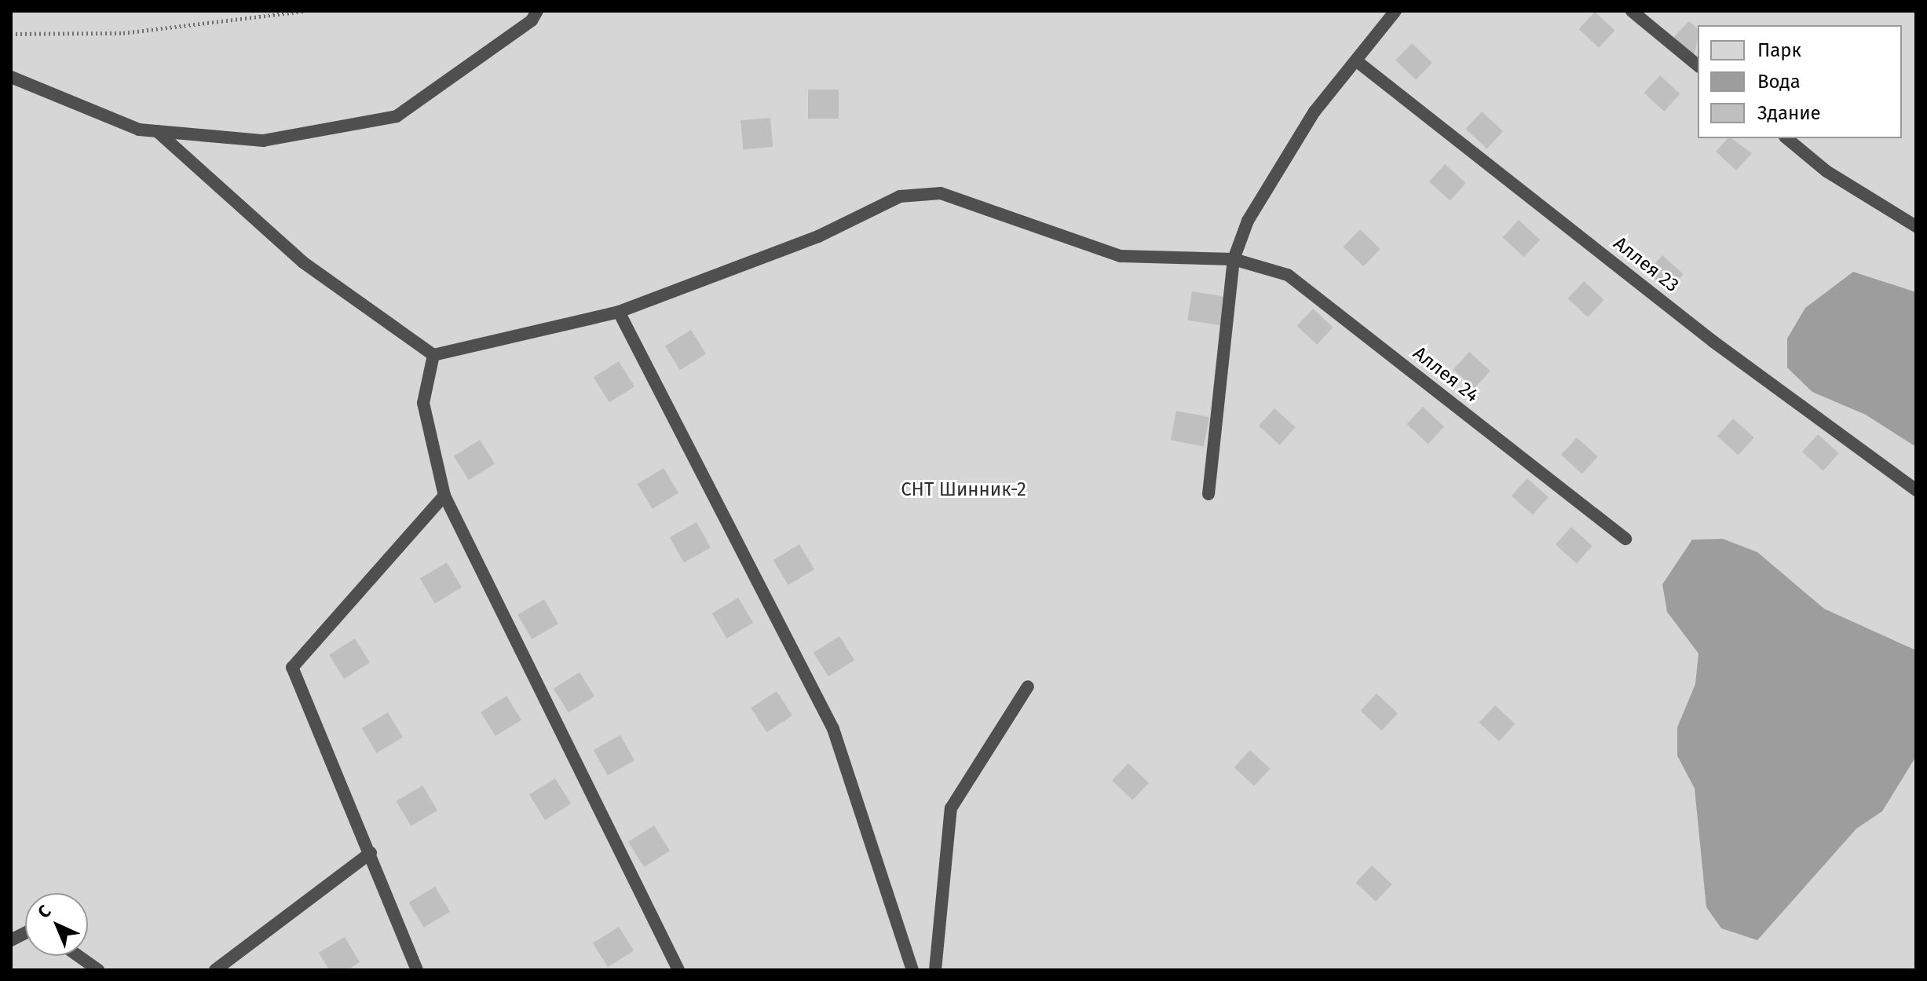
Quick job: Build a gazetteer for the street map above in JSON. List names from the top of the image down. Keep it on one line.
{"streets":{"lane":["Аллея 23","Аллея 24"]},"parks":["СНТ Шинник-2"],"legend":["Парк","Вода","Здание"],"north":"top left"}
